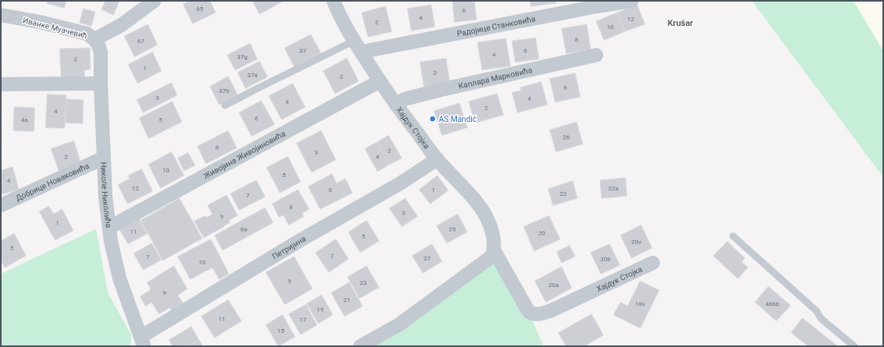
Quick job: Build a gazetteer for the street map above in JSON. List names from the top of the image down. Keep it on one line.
{"streets":{"street":["Радојице Станковића","Иванке Муачевић","Каплара Марковића","Хајдук Стојка","Живојина Живојиновића","Добрице Новаковића","Николе Николића","Петријина"]},"crossings":[["Радојице Станковића","Хајдук Стојка"],["Иванке Муачевић","Николе Николића"],["Каплара Марковића","Хајдук Стојка"],["Хајдук Стојка","Живојина Живојиновића"],["Хајдук Стојка","Петријина"],["Живојина Живојиновића","Николе Николића"],["Добрице Новаковића","Николе Николића"],["Николе Николића","Петријина"]],"districts":["Krušar"],"places":["AS Mandić"],"house_numbers":["65","6","4","12","2","10","8","67","37","6","4","37g","2","1","2","37a","2","6","37b","3","4","4","2","4","6","4a","5","26","8","2","3","2","4","10","5","4","12","22a","6","1","22","7","8","3","9","1","8a","29","11","20","5","20v","5","7","7","27","20b","10","9","23","20a","9","21","18v","466b","19","11","17","15"]}
